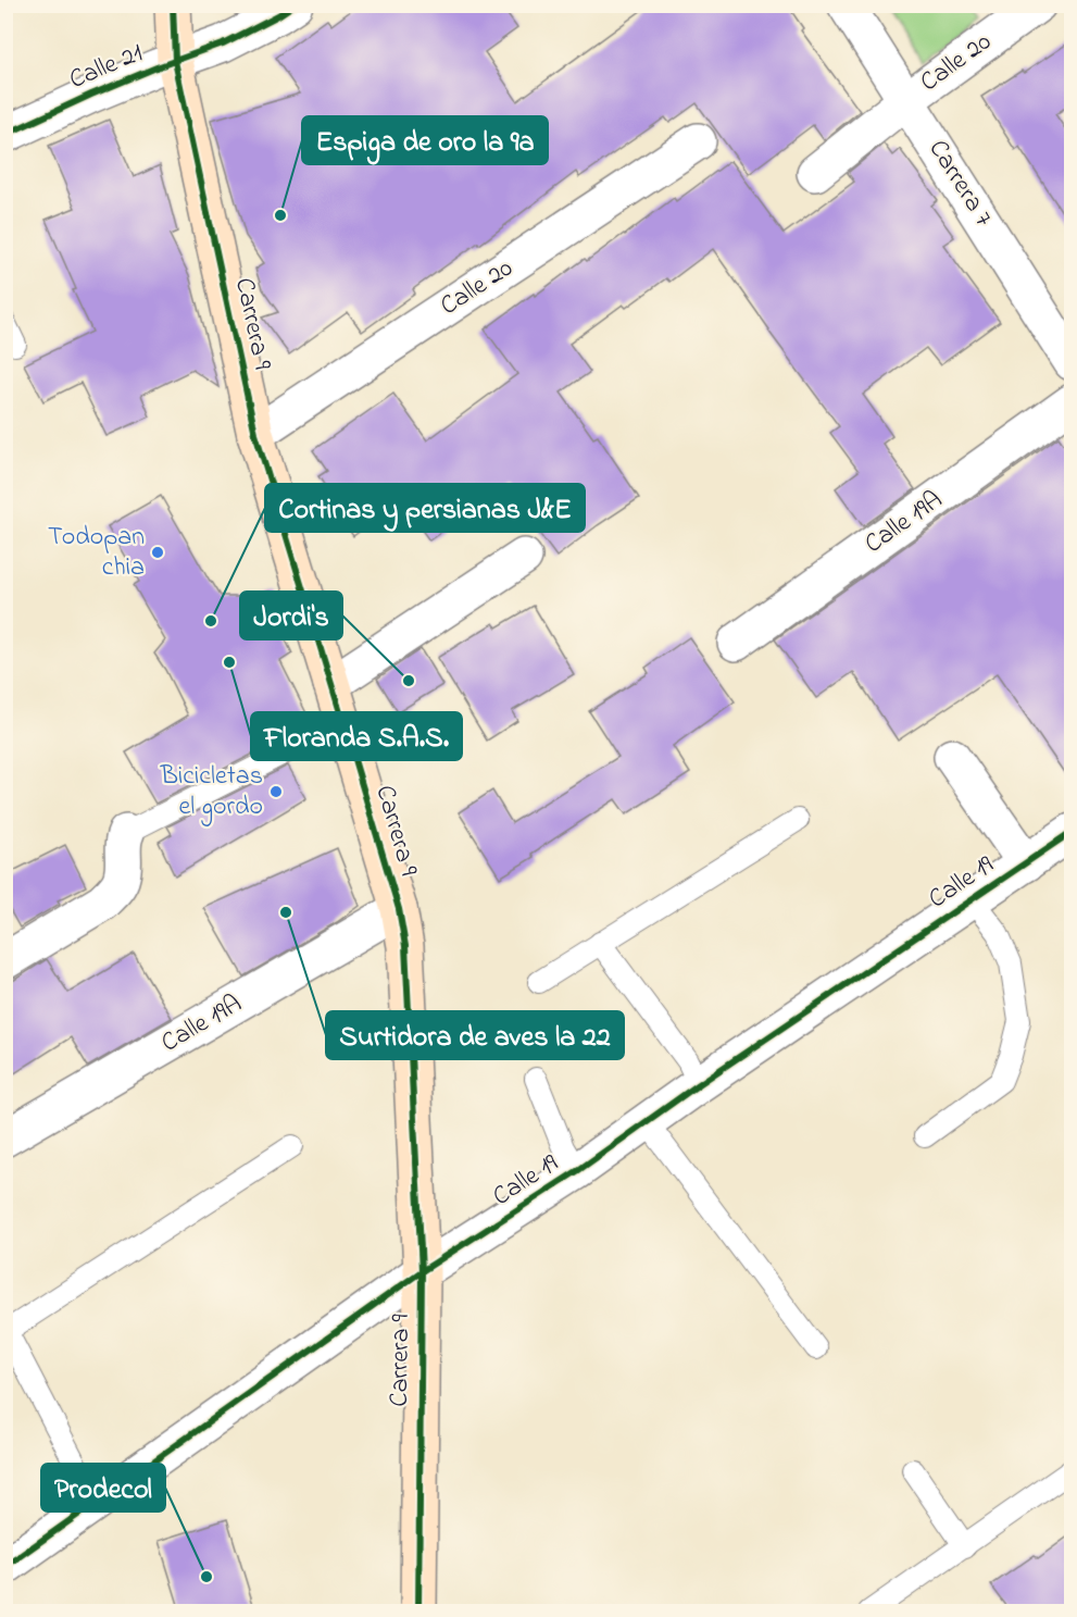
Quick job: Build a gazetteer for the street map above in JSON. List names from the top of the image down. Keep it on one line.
{"streets":{"main road":["Carrera 9"],"street":["Calle 20","Calle 21","Carrera 7","Calle 19A","Calle 19"]},"crossings":[["Calle 20","Carrera 7"],["Calle 20","Carrera 9"],["Calle 21","Carrera 9"],["Carrera 9","Calle 19A"],["Carrera 9","Calle 19"]],"places":["Espiga de oro la 9a","Todopan chia","Cortinas y persianas J&E","Floranda S.A.S.","Jordi's","Bicicletas el gordo","Surtidora de aves la 22","Prodecol"]}
